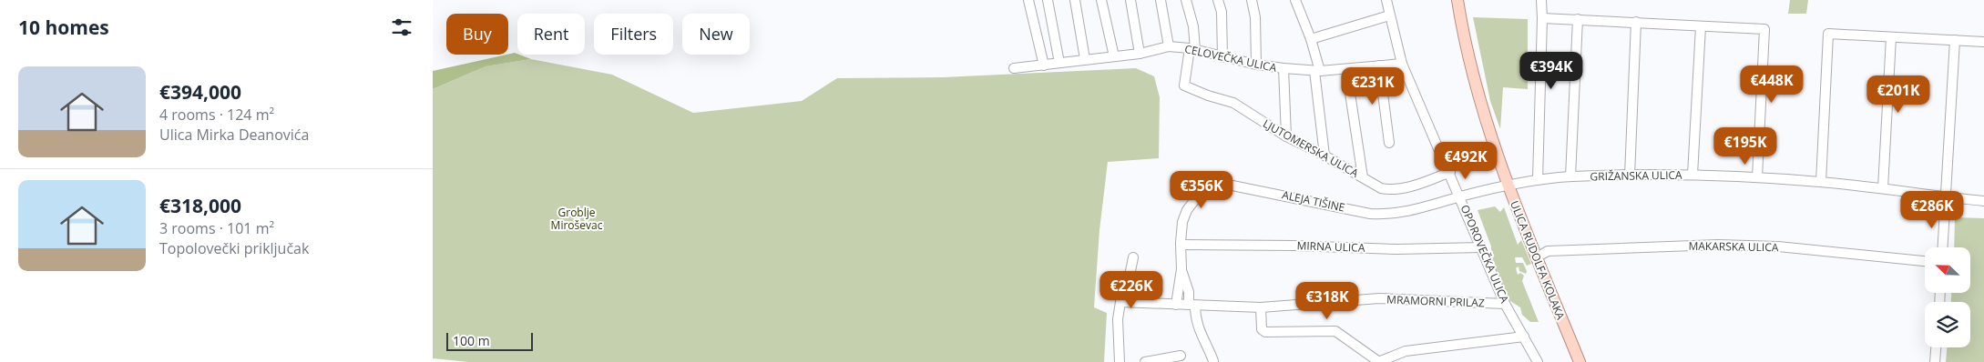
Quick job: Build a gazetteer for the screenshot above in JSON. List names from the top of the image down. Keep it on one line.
{"streets":{"main road":["ULICA RUDOLFA KOLAKA"],"street":["CELOVEČKA ULICA","LJUTOMERSKA ULICA","GRIŽANSKA ULICA","ALEJA TIŠINE","MIRNA ULICA","MAKARSKA ULICA","OPOROVEČKA ULICA","MRAMORNI PRILAZ"]},"crossings":[["CELOVEČKA ULICA","LJUTOMERSKA ULICA"],["CELOVEČKA ULICA","OPOROVEČKA ULICA"],["LJUTOMERSKA ULICA","OPOROVEČKA ULICA"],["GRIŽANSKA ULICA","ALEJA TIŠINE"],["GRIŽANSKA ULICA","ULICA RUDOLFA KOLAKA"],["ALEJA TIŠINE","MIRNA ULICA"],["ALEJA TIŠINE","OPOROVEČKA ULICA"],["ALEJA TIŠINE","ULICA RUDOLFA KOLAKA"],["ALEJA TIŠINE","MRAMORNI PRILAZ"],["MIRNA ULICA","OPOROVEČKA ULICA"],["MAKARSKA ULICA","ULICA RUDOLFA KOLAKA"],["OPOROVEČKA ULICA","MRAMORNI PRILAZ"]],"parks":["Groblje Miroševac"],"scale_bar":"100 m","north":"top left","page":{"heading":"10 homes","chip":["Buy","Rent","Filters","New"],"price":["€394K","€448K","€231K","€201K","€195K","€492K","€356K","€286K","€226K","€318K"],"list":[{"name":"€394,000","note":"4 rooms · 124 m² · Ulica Mirka Deanovića"},{"name":"€318,000","note":"3 rooms · 101 m² · Topolovečki priključak"}],"scale":"100 m"}}
